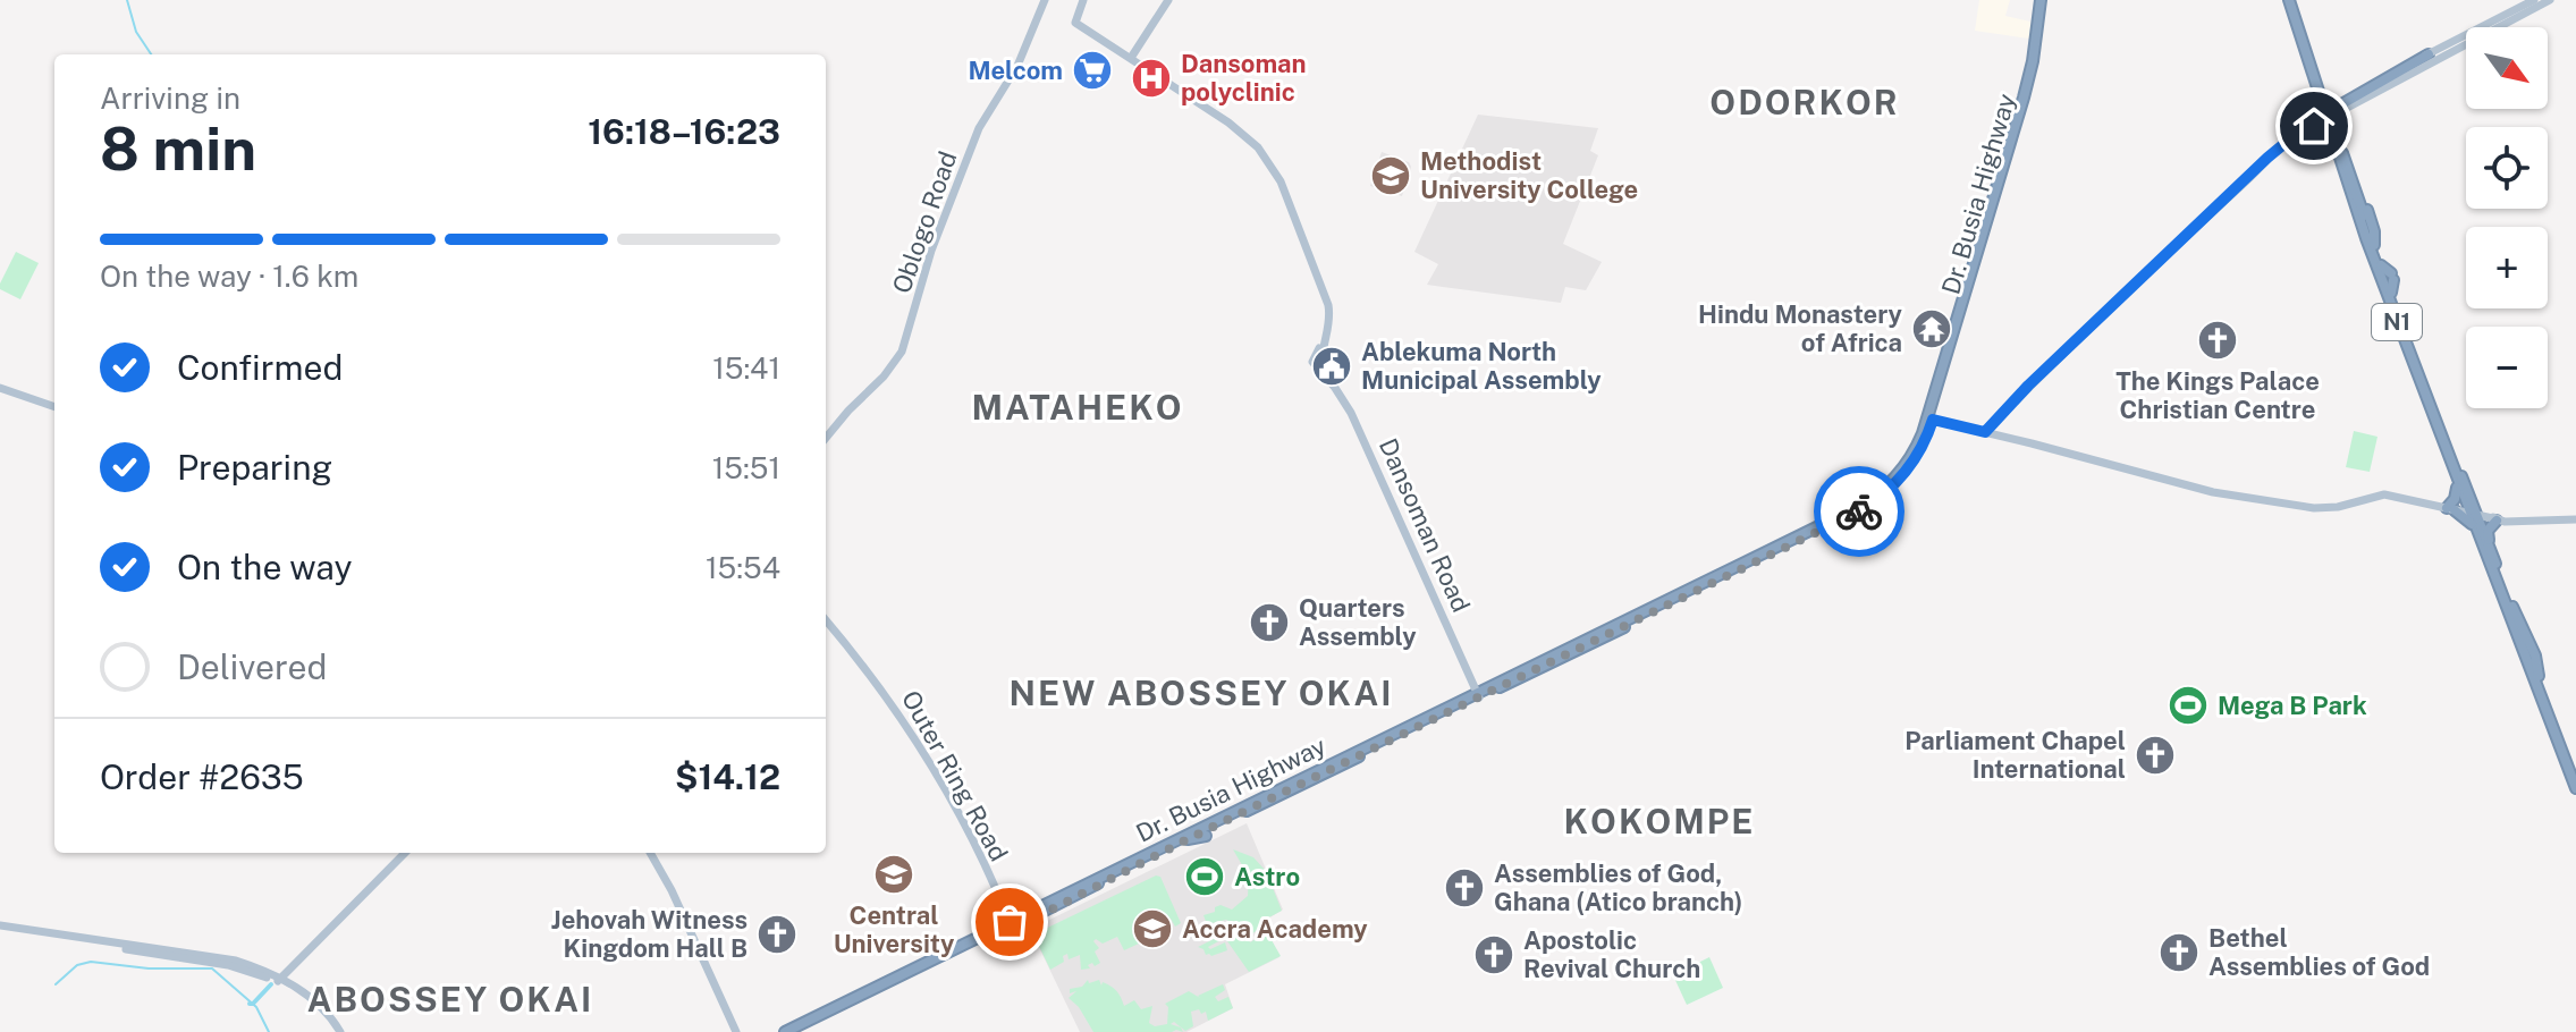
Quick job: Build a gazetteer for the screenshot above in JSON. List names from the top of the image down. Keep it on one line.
{"streets":{"highway":["Dr. Busia Highway","N1"],"main road":["Oblogo Road","Dansoman Road","Outer Ring Road"]},"crossings":[["Dr. Busia Highway","Dansoman Road"],["Dr. Busia Highway","Outer Ring Road"]],"districts":["ODORKOR","MATAHEKO","NEW ABOSSEY OKAI","KOKOMPE","ABOSSEY OKAI"],"places":{"supermarket":["Melcom"],"hospital":["Dansoman polyclinic"],"school or university":["Methodist University College","Central University","Accra Academy"],"temple":["Hindu Monastery of Africa"],"church":["The Kings Palace Christian Centre","Quarters Assembly","Parliament Chapel International","Assemblies of God, Ghana (Atico branch)","Jehovah Witness Kingdom Hall B","Bethel Assemblies of God","Apostolic Revival Church"],"public building":["Ablekuma North Municipal Assembly"],"sports":["Mega B Park","Astro"]},"north":"bottom right","page":{"map_buttons":["+","−"],"heading":["8 min","Arriving in","16:18–16:23"],"panel":["Order #2635","$14.12"],"bar":"On the way · 1.6 km","list":[["Confirmed","15:41"],["Preparing","15:51"],["On the way","15:54"],"Delivered"]}}
